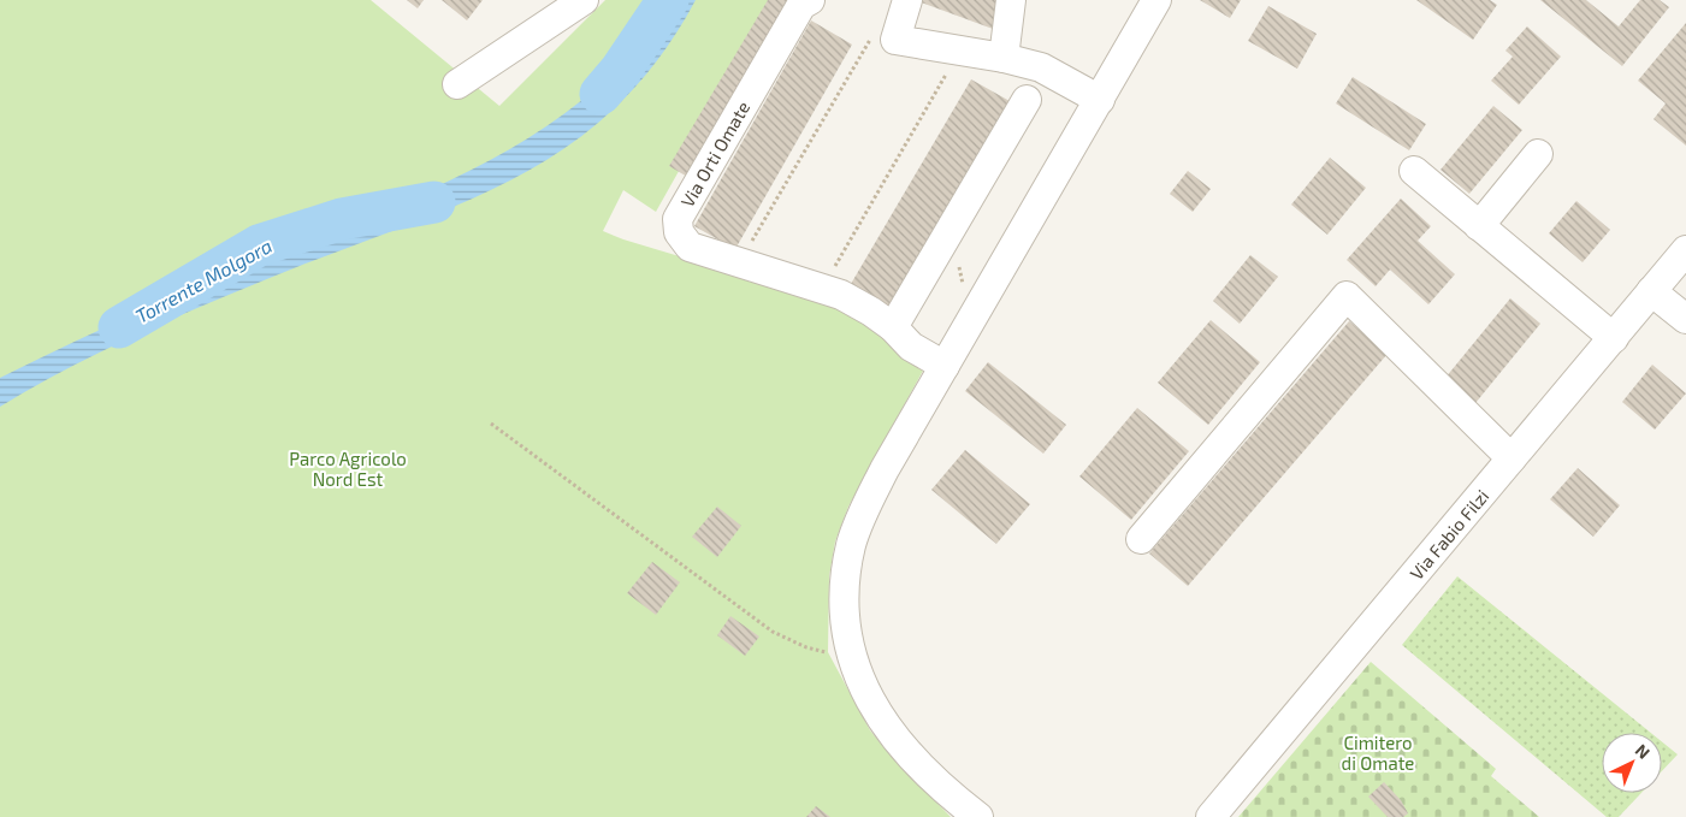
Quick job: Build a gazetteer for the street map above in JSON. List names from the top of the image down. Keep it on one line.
{"streets":{"street":["Via Orti Omate","Via Fabio Filzi"]},"water":["Torrente Molgora"],"parks":["Parco Agricolo Nord Est","Cimitero di Omate"],"north":"top right"}
